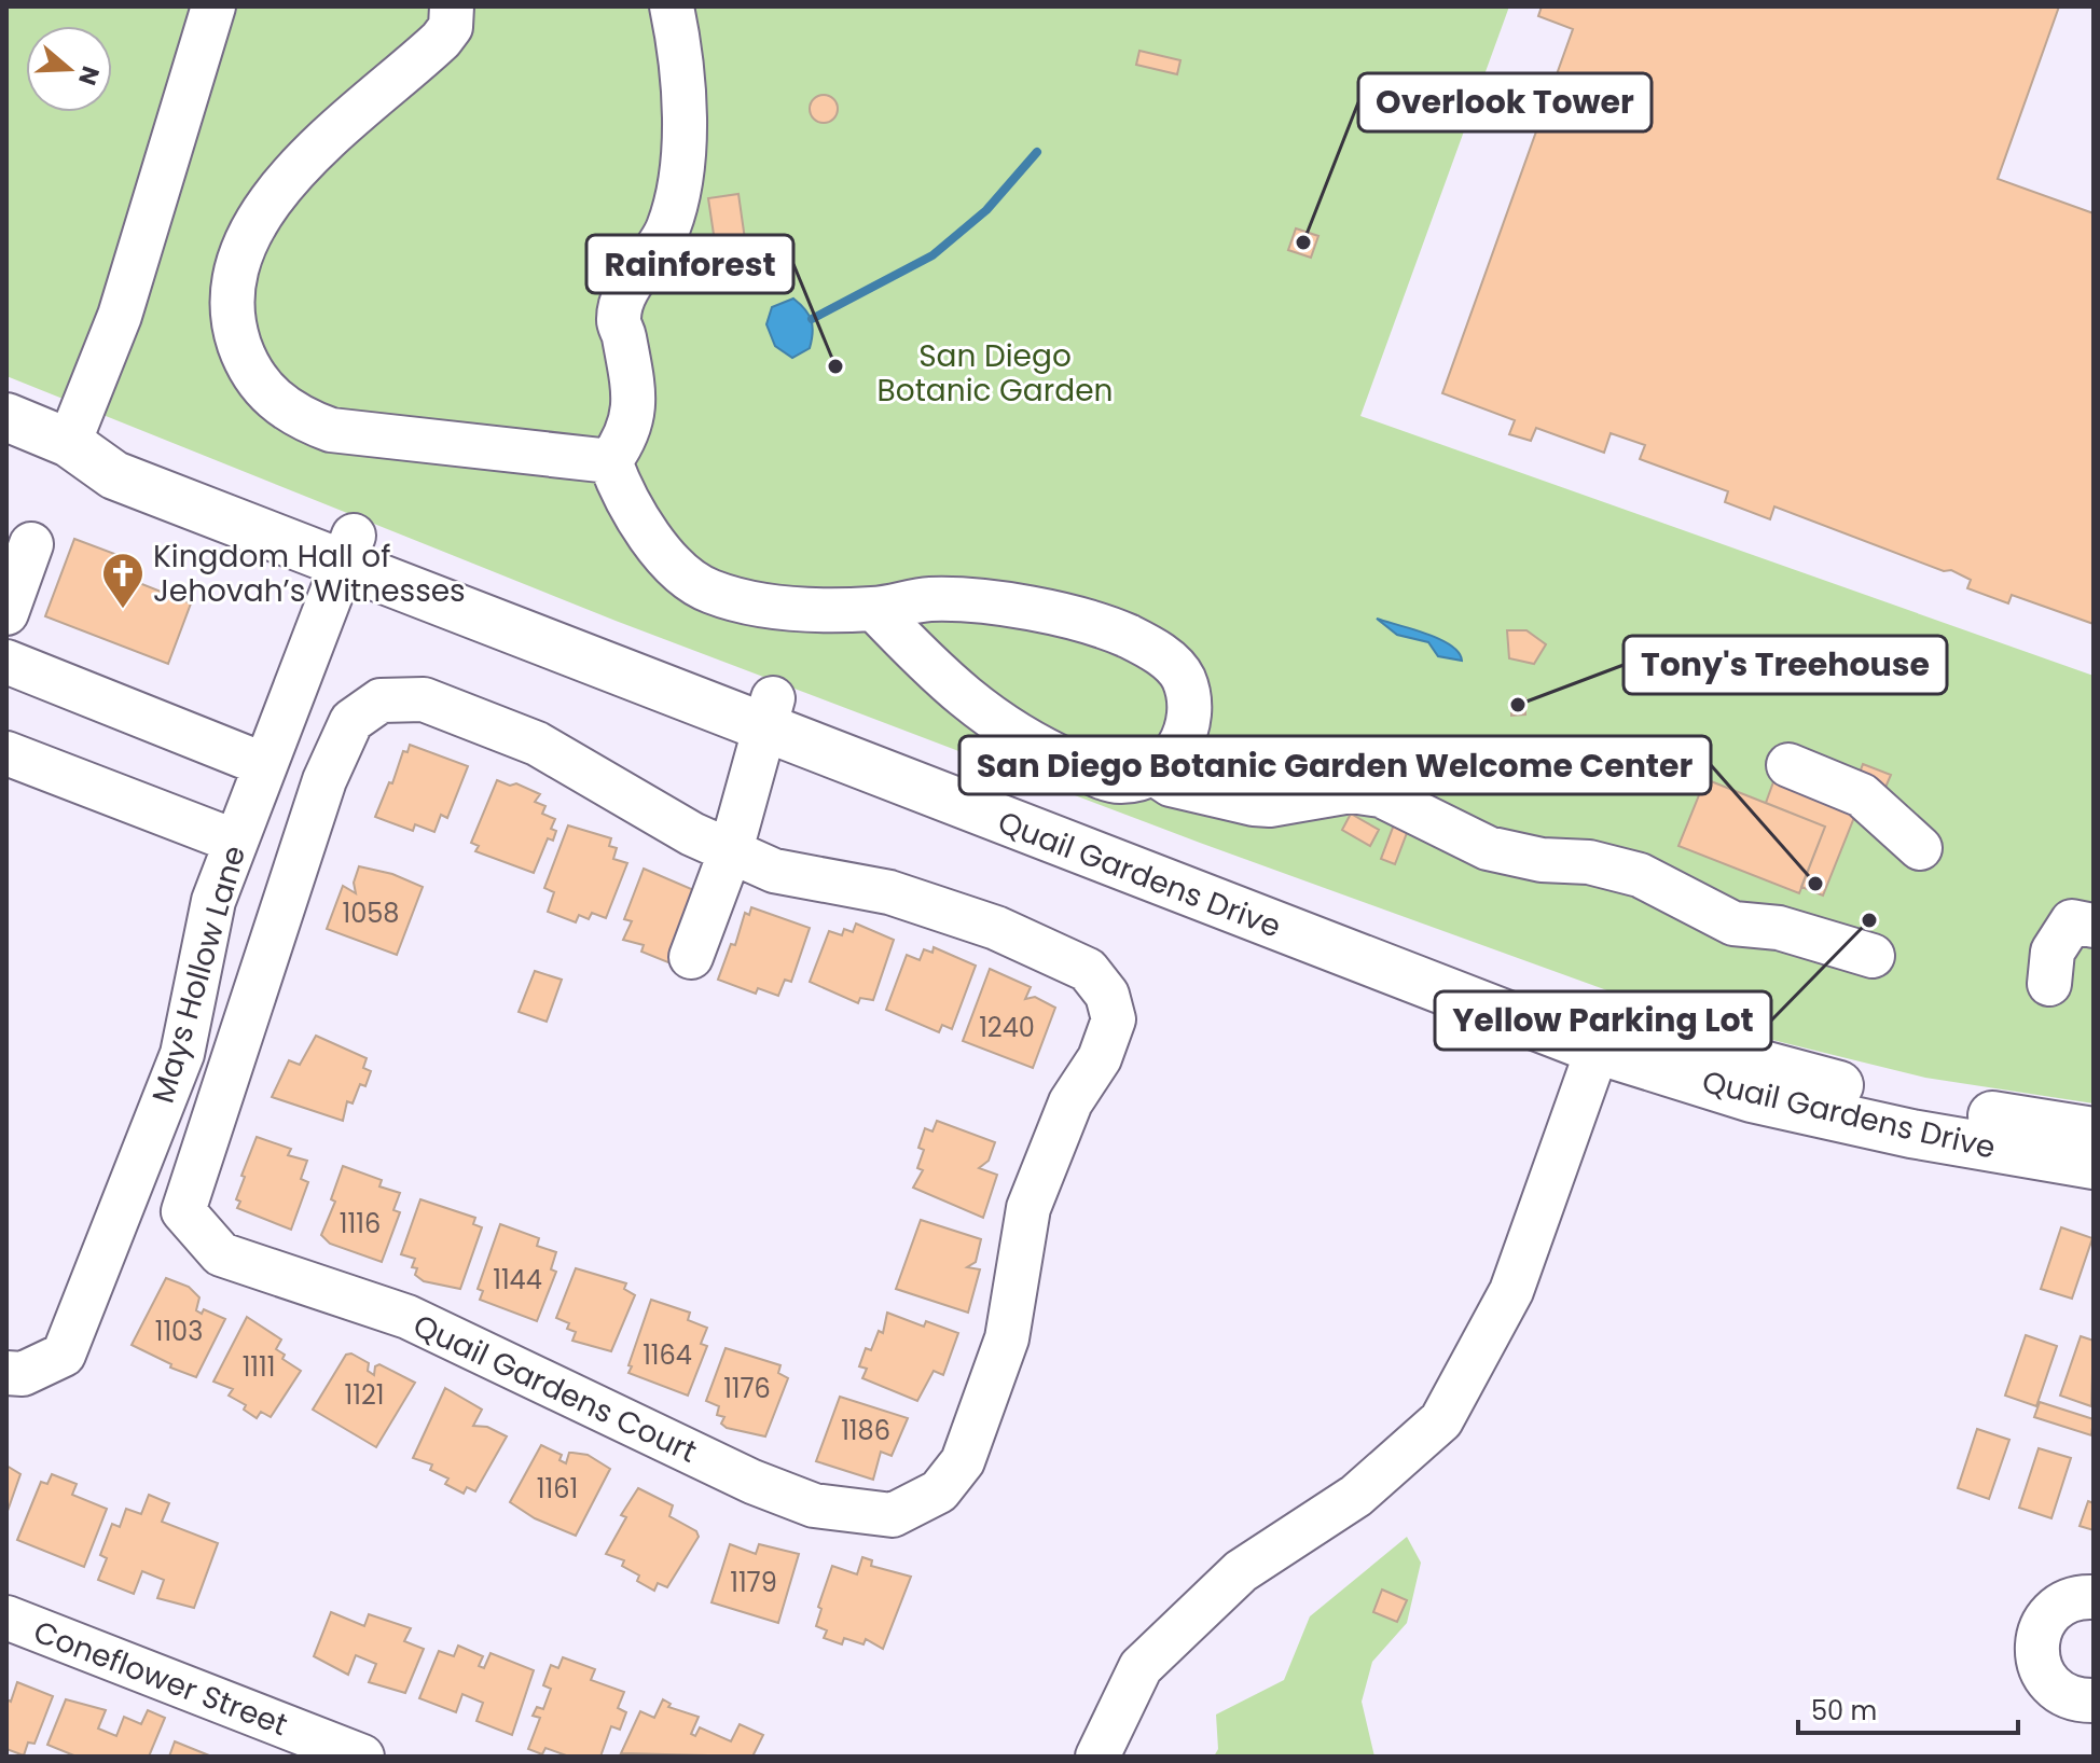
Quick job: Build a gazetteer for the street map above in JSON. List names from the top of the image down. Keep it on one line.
{"streets":{"main road":["Quail Gardens Drive"],"street":["Mays Hollow Lane","Quail Gardens Court","Coneflower Street"]},"crossings":[["Quail Gardens Drive","Mays Hollow Lane"]],"parks":["San Diego Botanic Garden"],"places":{"other":["Overlook Tower","Rainforest","Tony's Treehouse","San Diego Botanic Garden Welcome Center","Yellow Parking Lot"],"church":["Kingdom Hall of Jehovah’s Witnesses"]},"house_numbers":["1058","1240","1116","1144","1103","1164","1111","1176","1121","1186","1161","1179"],"scale_bar":"50 m","north":"right"}
